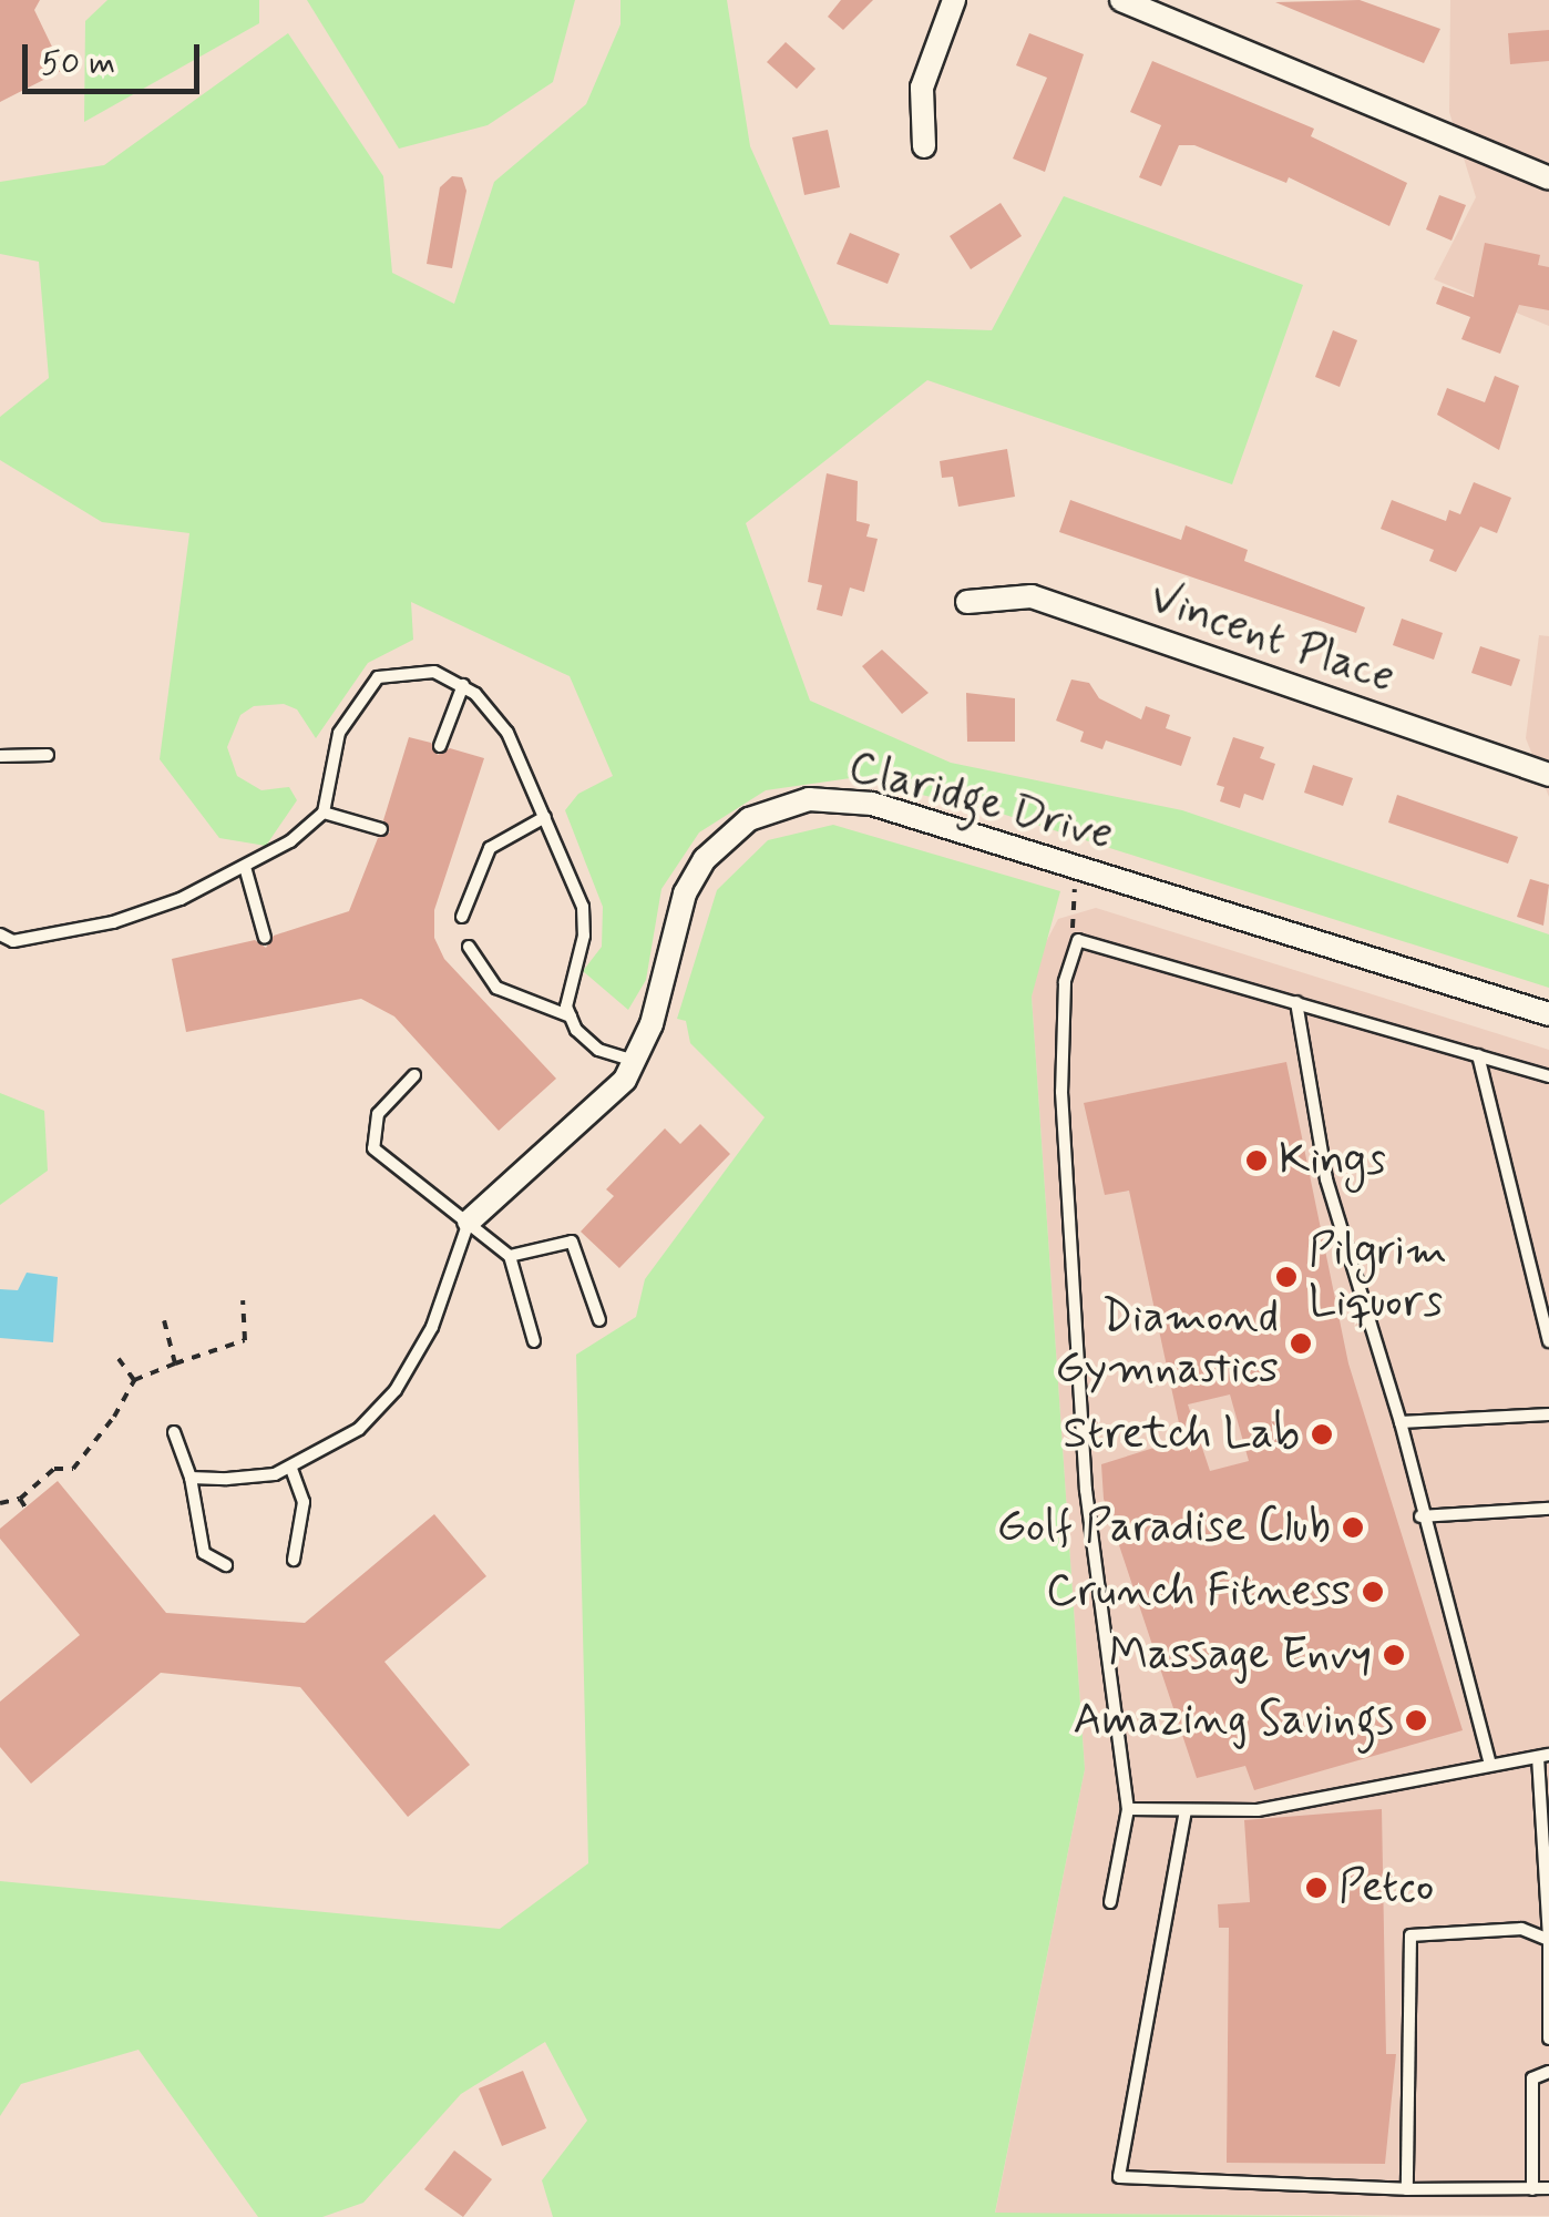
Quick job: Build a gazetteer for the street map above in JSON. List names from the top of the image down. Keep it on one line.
{"streets":{"street":["Vincent Place","Claridge Drive"]},"places":["Kings","Pilgrim Liquors","Diamond Gymnastics","Stretch Lab","Golf Paradise Club","Crunch Fitness","Massage Envy","Amazing Savings","Petco"],"scale_bar":"50 m"}
